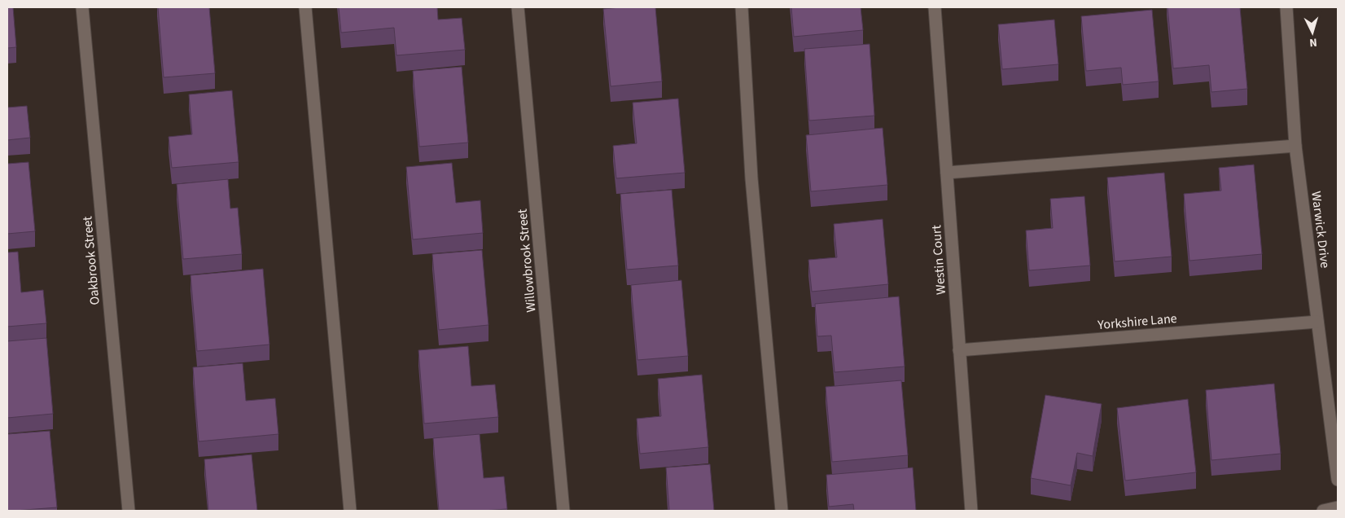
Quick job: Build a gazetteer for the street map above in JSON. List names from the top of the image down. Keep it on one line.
{"streets":{"street":["Warwick Drive","Westin Court","Oakbrook Street","Willowbrook Street","Yorkshire Lane"]},"crossings":[["Warwick Drive","Yorkshire Lane"],["Westin Court","Yorkshire Lane"]],"north":"bottom"}
